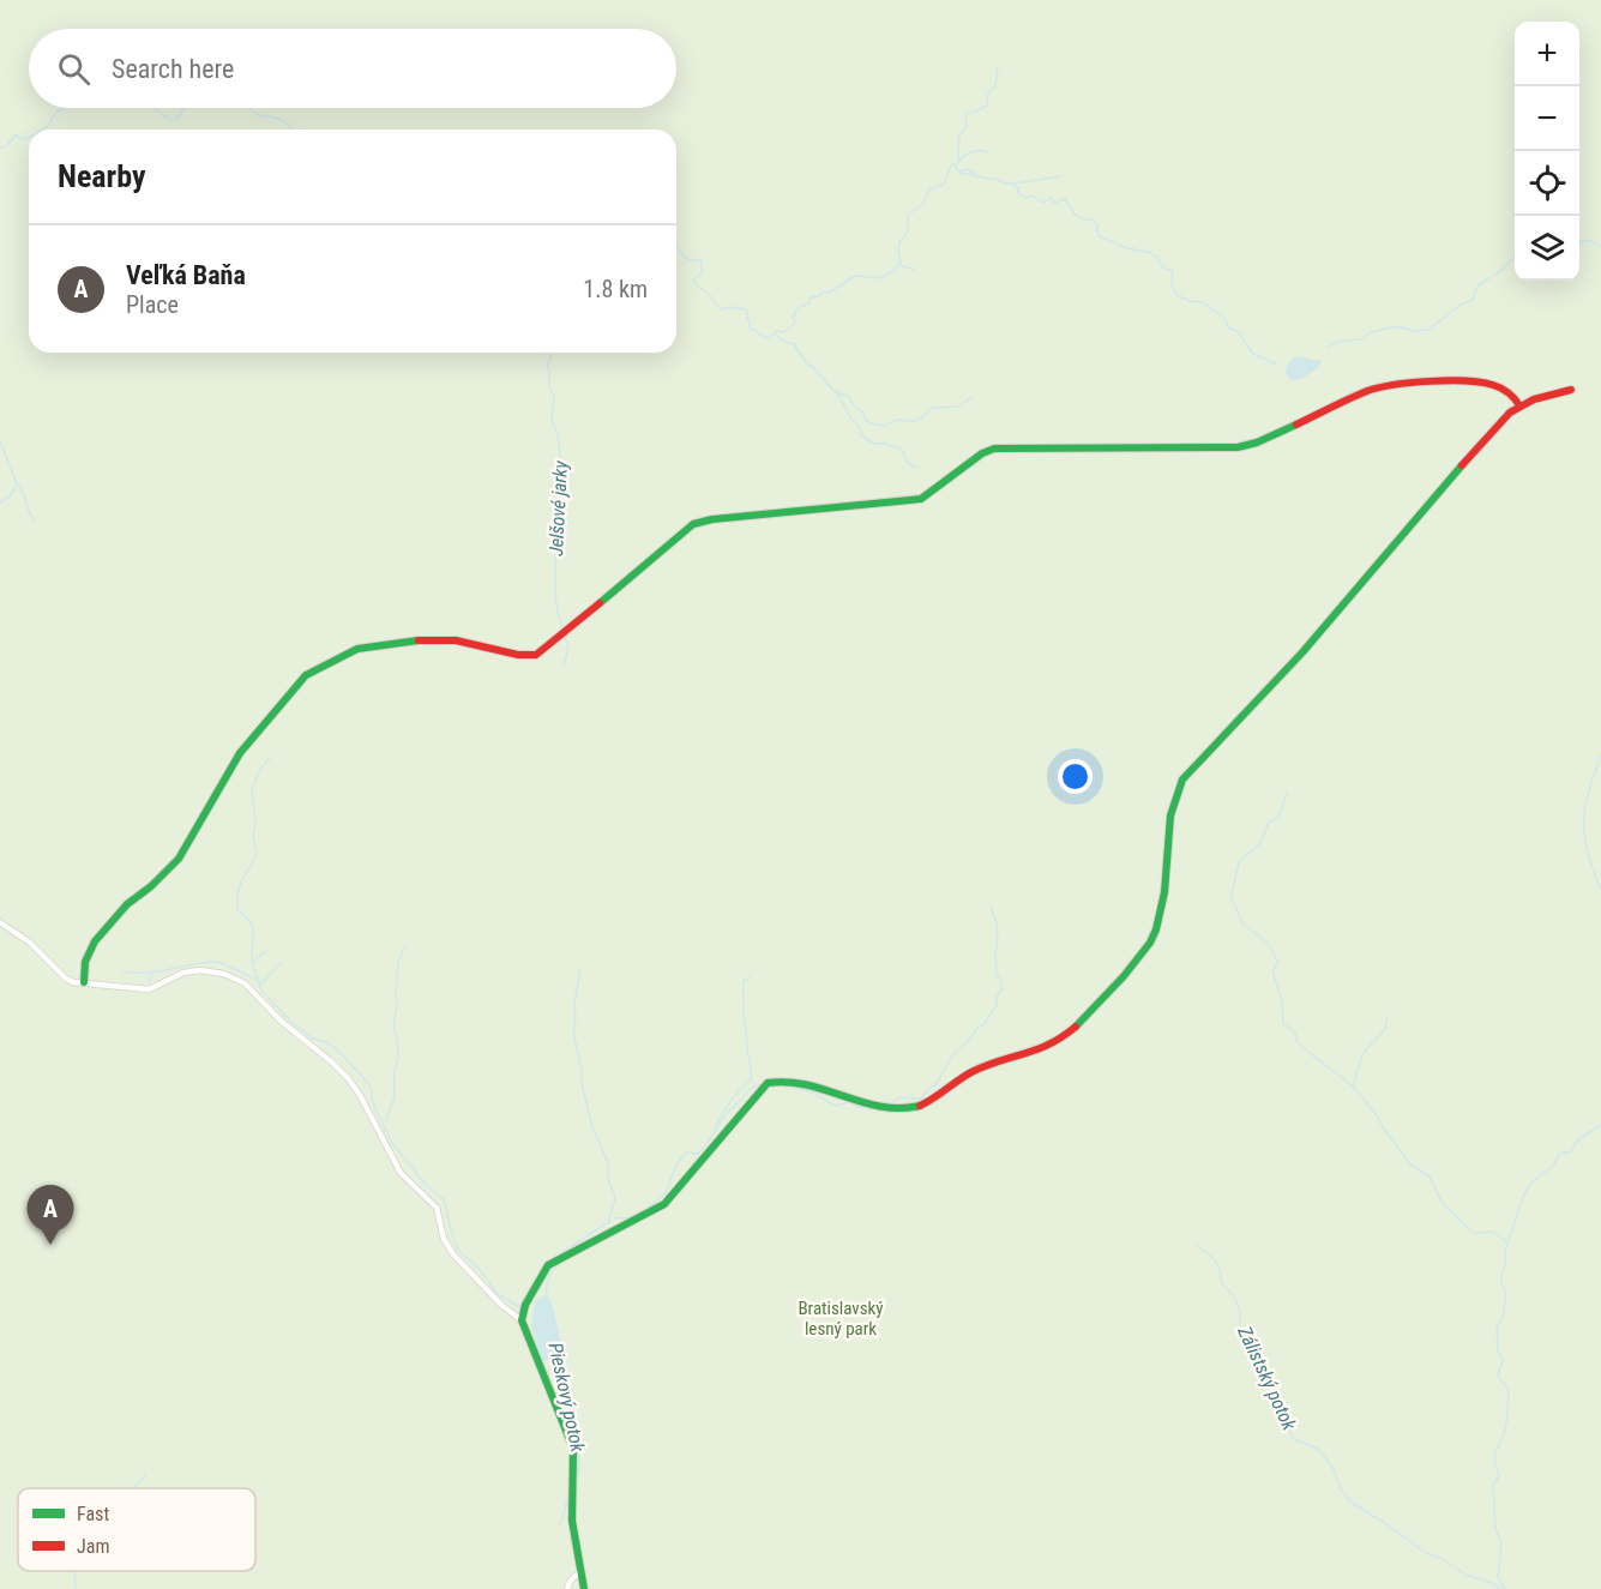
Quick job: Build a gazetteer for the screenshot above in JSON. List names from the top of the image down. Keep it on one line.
{"water":["Jelšové jarky","Zálistský potok","Pieskový potok"],"parks":["Bratislavský lesný park"],"legend":["Fast","Jam"],"page":{"map_buttons":["+","−"],"search":"Search here","heading":"Nearby","list":[{"mark":"A","name":"Veľká Baňa","note":"Place","value":"1.8 km"}],"pins":"A"}}
